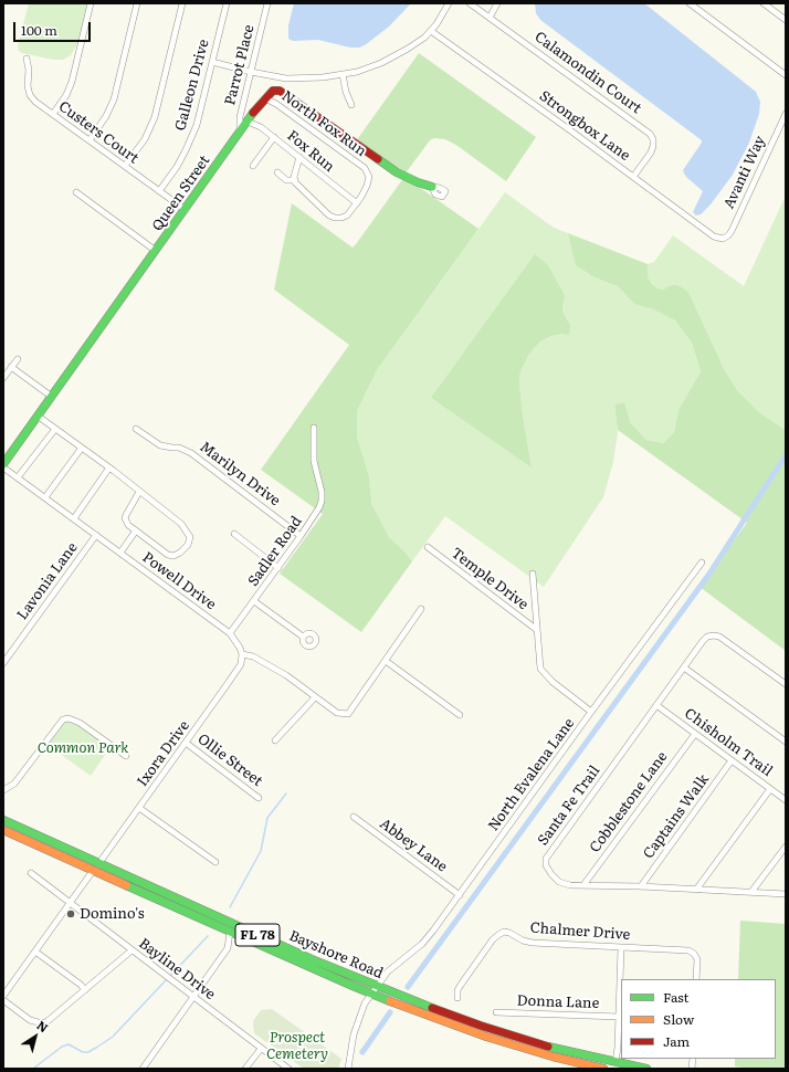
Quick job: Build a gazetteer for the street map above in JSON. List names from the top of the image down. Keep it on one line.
{"streets":{"main road":["Queen Street","FL 78","Bayshore Road"],"street":["Parrot Place","Calamondin Court","Galleon Drive","North Fox Run","Strongbox Lane","Custers Court","Fox Run","Avanti Way","Marilyn Drive","Sadler Road","Temple Drive","Lavonia Lane","Powell Drive","Chisholm Trail","Ixora Drive","Ollie Street","North Evalena Lane","Cobblestone Lane","Santa Fe Trail","Captains Walk","Abbey Lane","Chalmer Drive","Bayline Drive","Donna Lane"]},"crossings":[["Parrot Place","Queen Street"],["Calamondin Court","Strongbox Lane"],["Galleon Drive","Custers Court"],["North Fox Run","Fox Run"],["North Fox Run","Queen Street"],["Strongbox Lane","Avanti Way"],["Custers Court","Queen Street"],["Fox Run","Queen Street"],["Queen Street","Powell Drive"],["Marilyn Drive","Sadler Road"],["Sadler Road","Powell Drive"],["Lavonia Lane","Powell Drive"],["Powell Drive","Ixora Drive"],["Chisholm Trail","Cobblestone Lane"],["Chisholm Trail","Santa Fe Trail"],["Chisholm Trail","Captains Walk"],["Ixora Drive","Ollie Street"],["Ixora Drive","Bayshore Road"],["Ixora Drive","Bayline Drive"],["North Evalena Lane","Abbey Lane"],["North Evalena Lane","Bayshore Road"],["Cobblestone Lane","Santa Fe Trail"],["Santa Fe Trail","Captains Walk"]],"parks":["Common Park","Prospect Cemetery"],"places":["Domino's"],"legend":["Fast","Slow","Jam"],"scale_bar":"100 m","north":"top right"}
